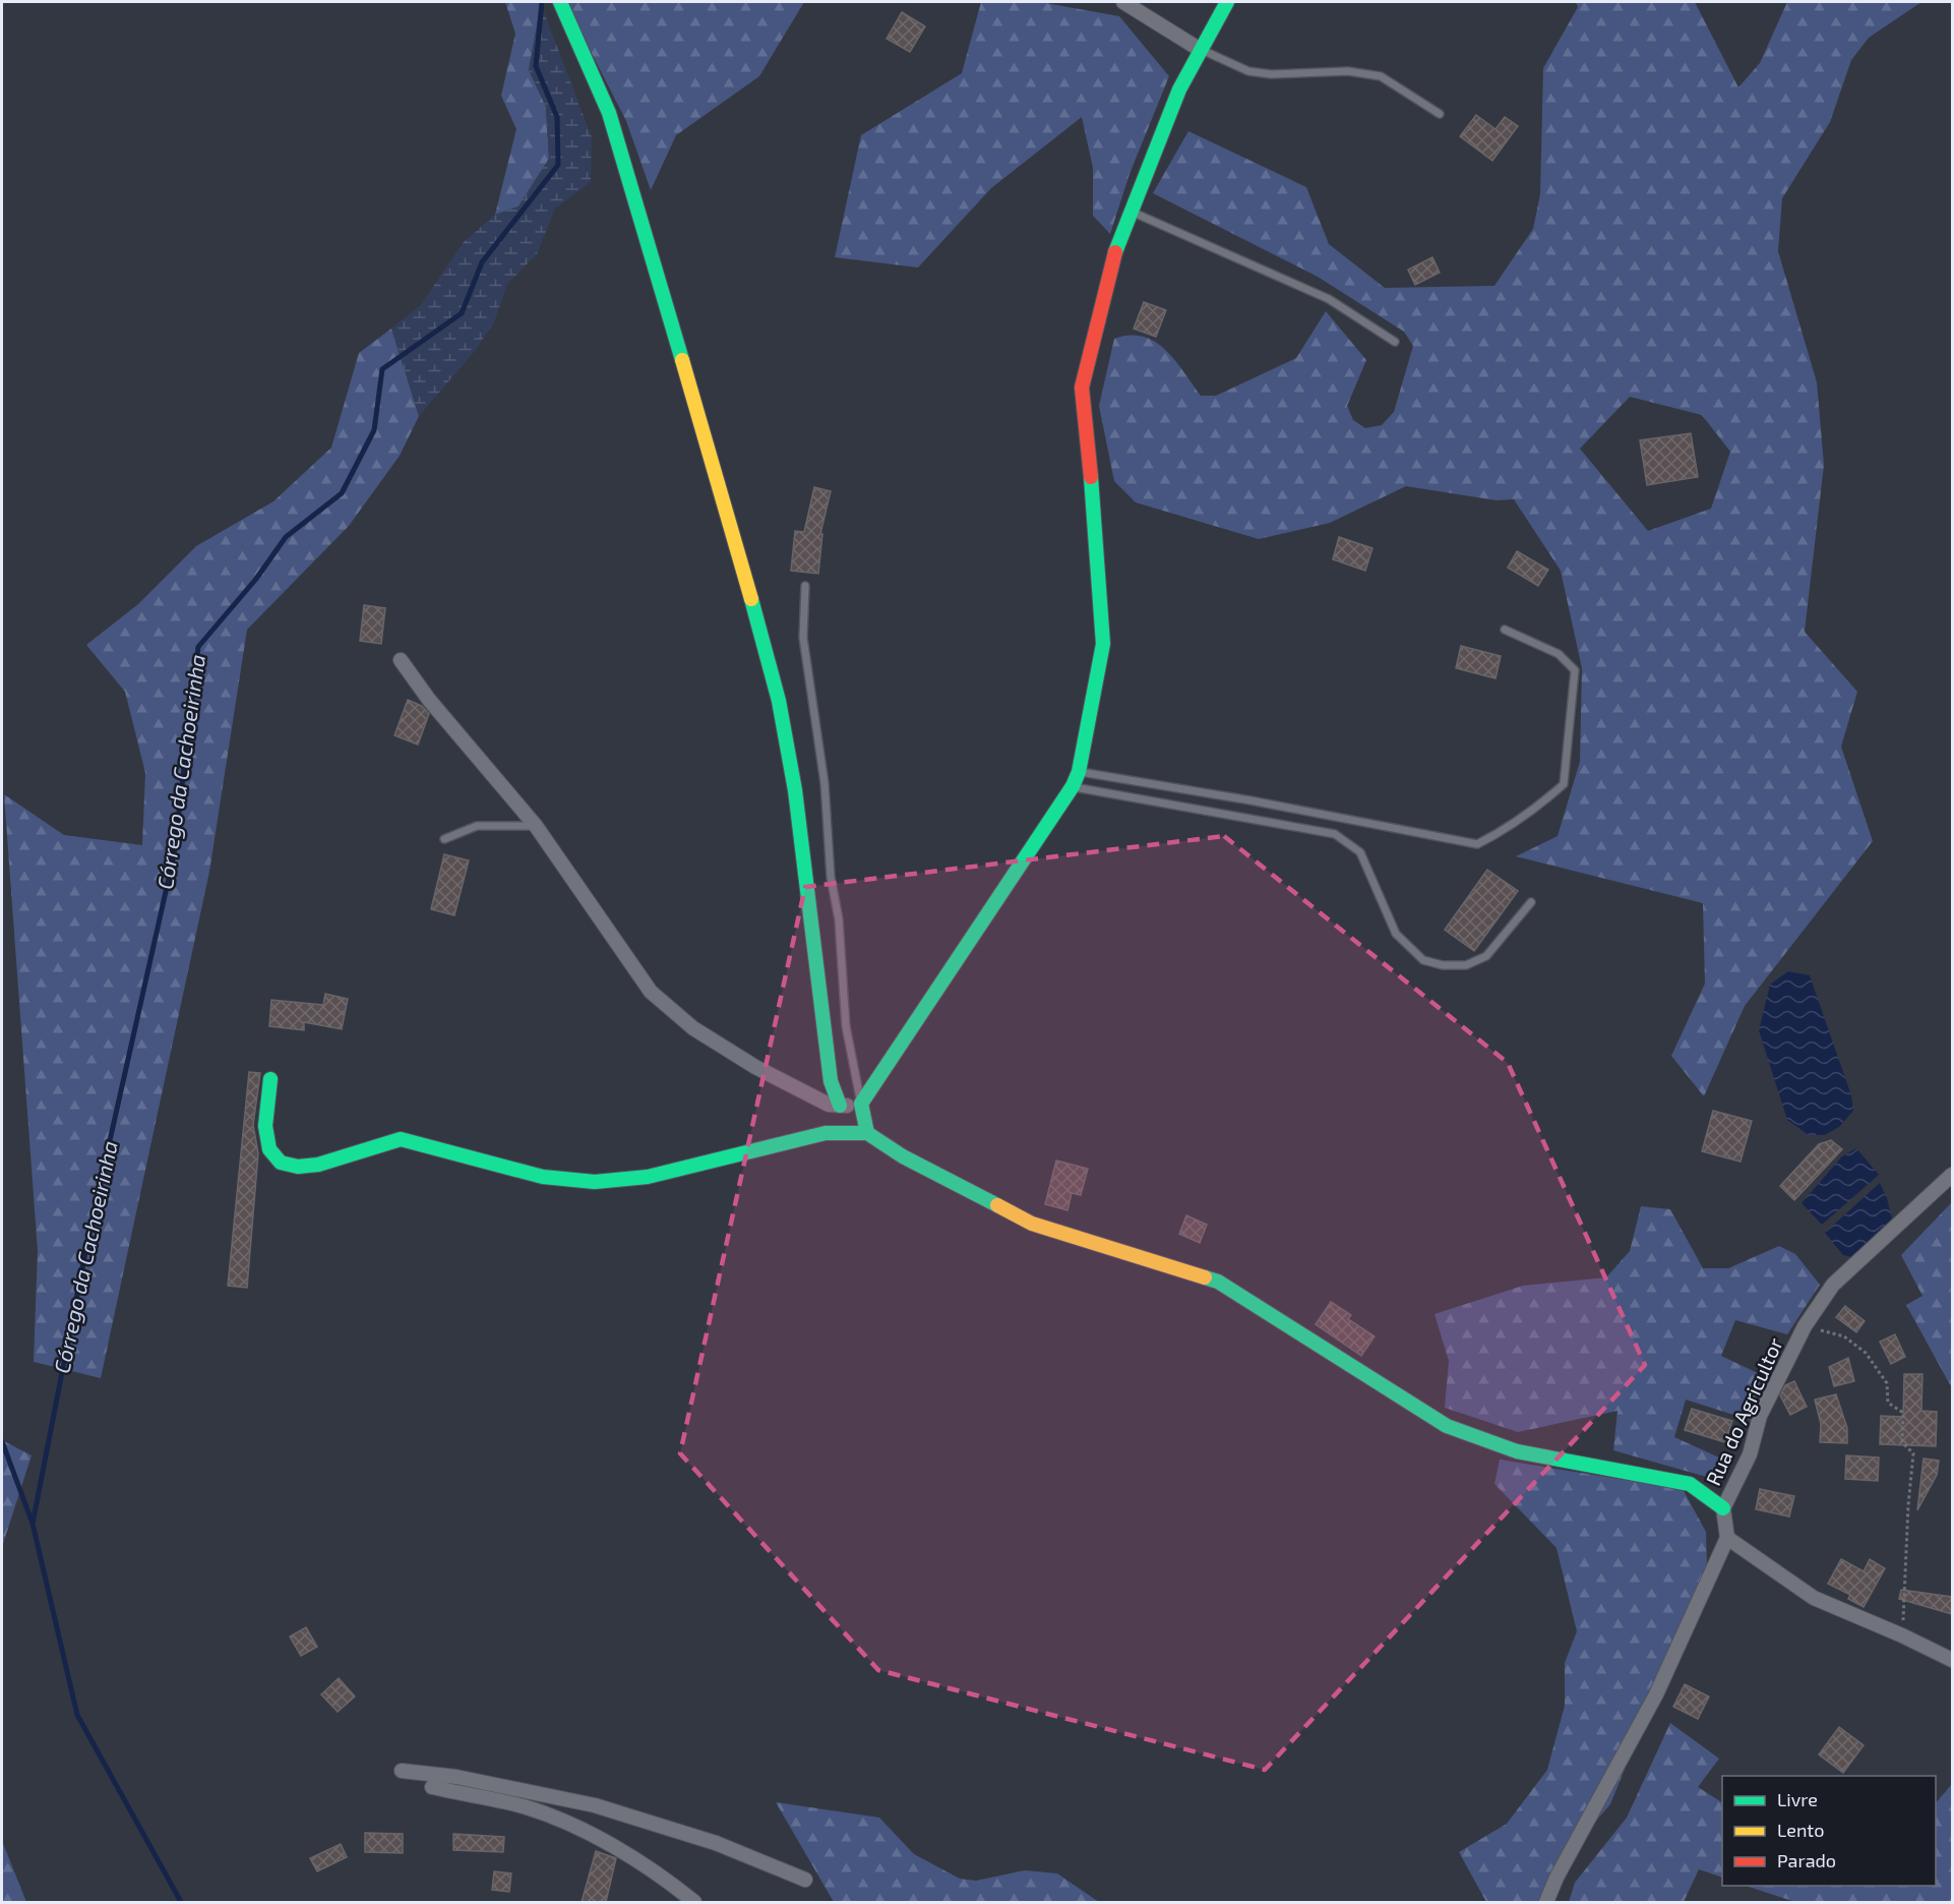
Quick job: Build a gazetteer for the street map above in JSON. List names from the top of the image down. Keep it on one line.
{"streets":{"street":["Rua do Agricultor"]},"water":["Córrego da Cachoeirinha"],"legend":["Livre","Lento","Parado"]}
